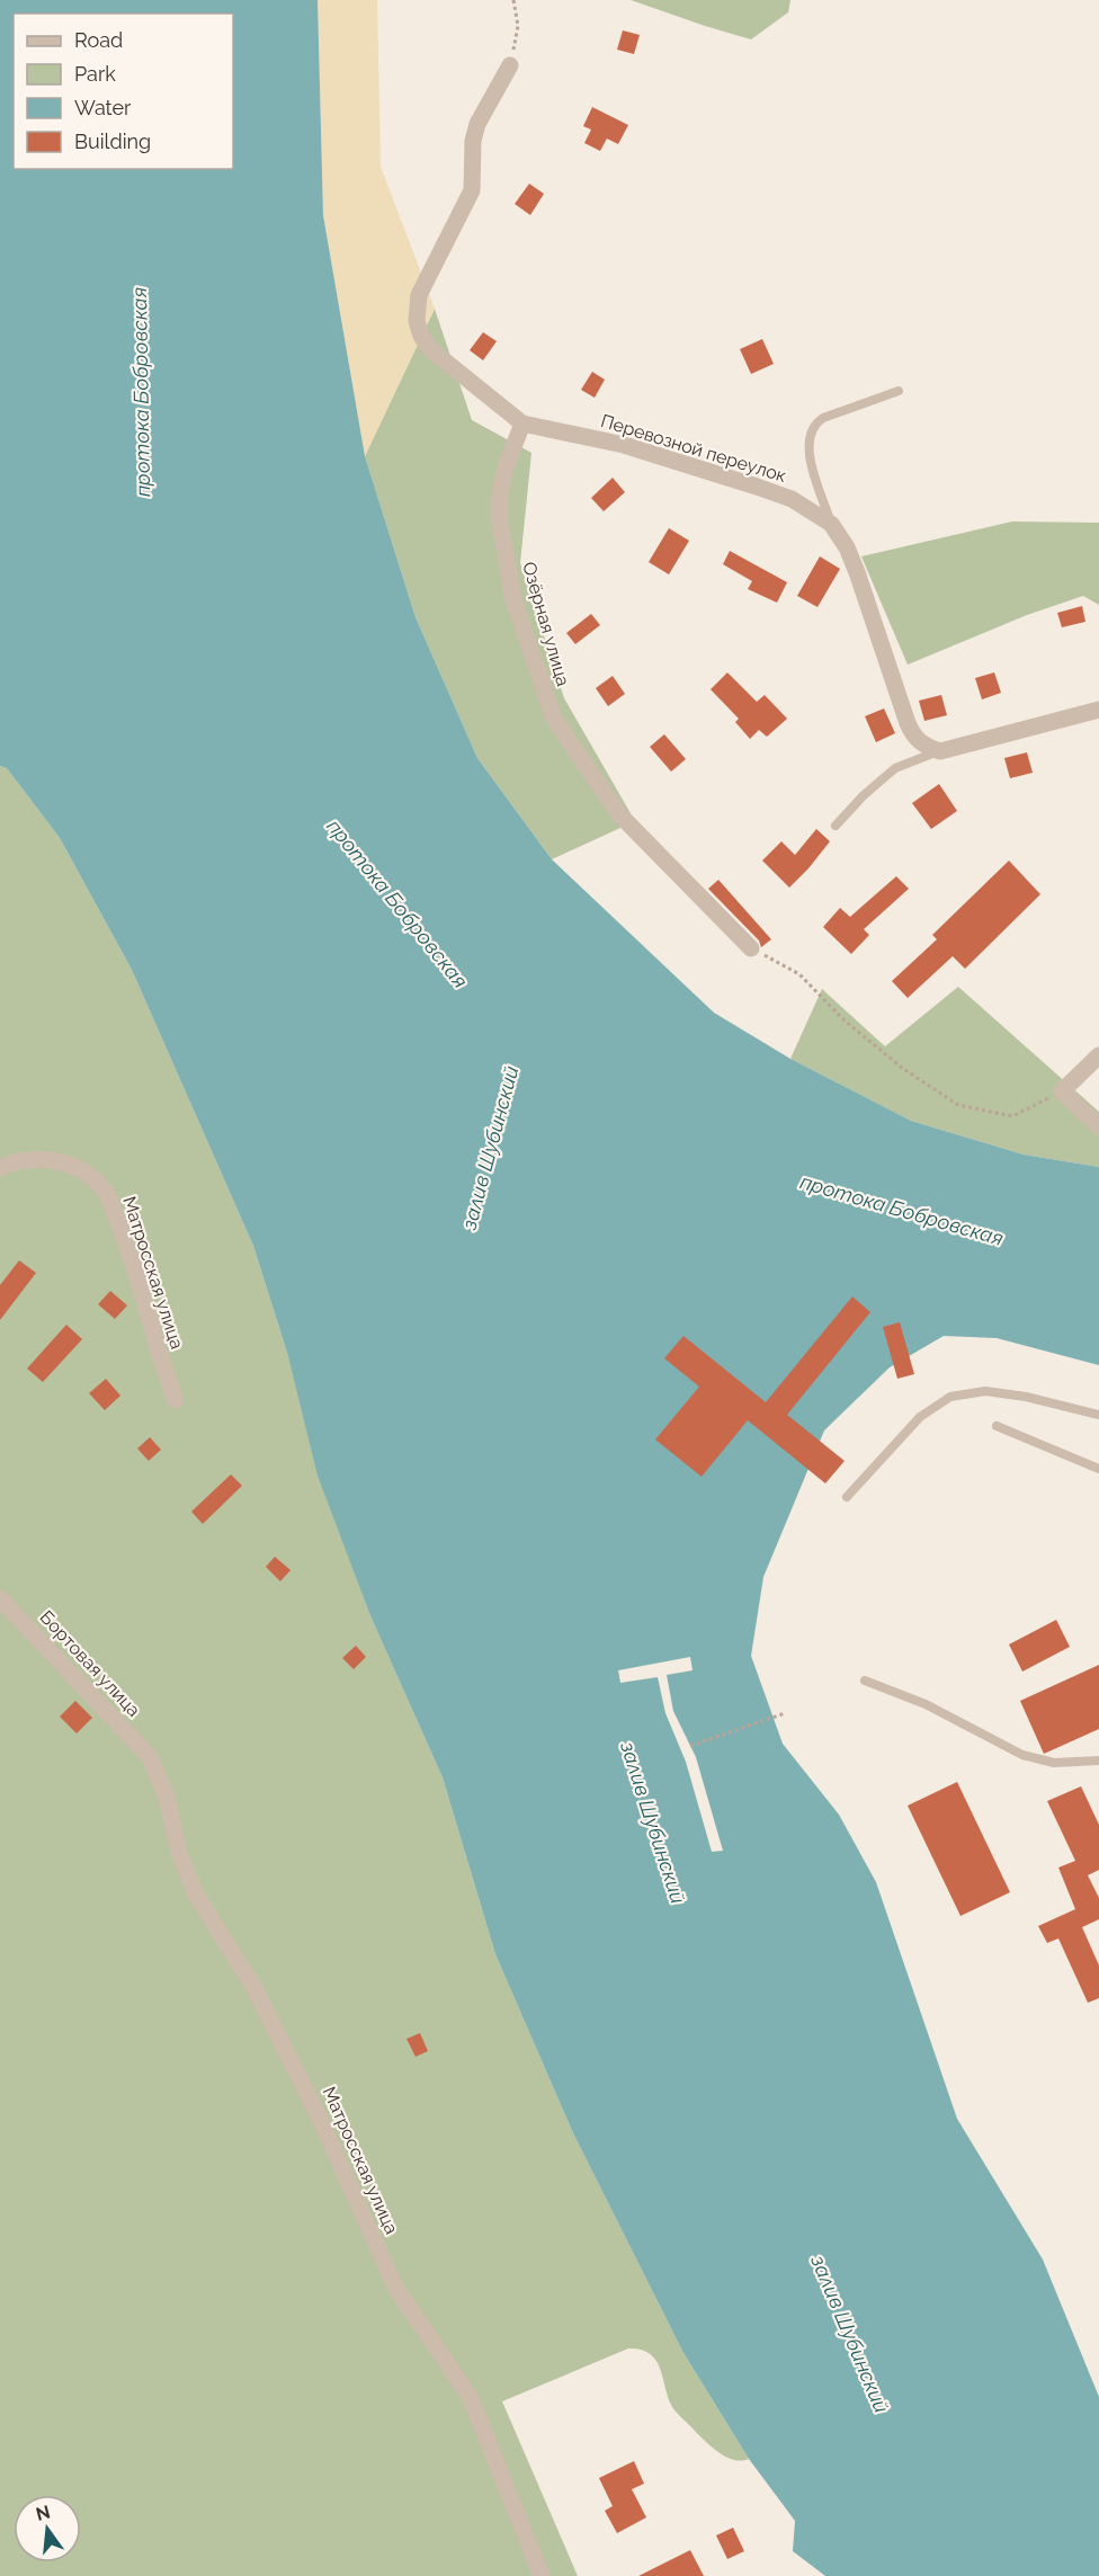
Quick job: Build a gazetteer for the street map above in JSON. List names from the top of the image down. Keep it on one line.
{"streets":{"street":["Перевозной переулок","Озёрная улица","Матросская улица","Бортовая улица"]},"crossings":[["Перевозной переулок","Озёрная улица"],["Матросская улица","Бортовая улица"]],"water":["протока Бобровская","залив Шубинский"],"legend":["Road","Park","Water","Building"],"north":"top"}
